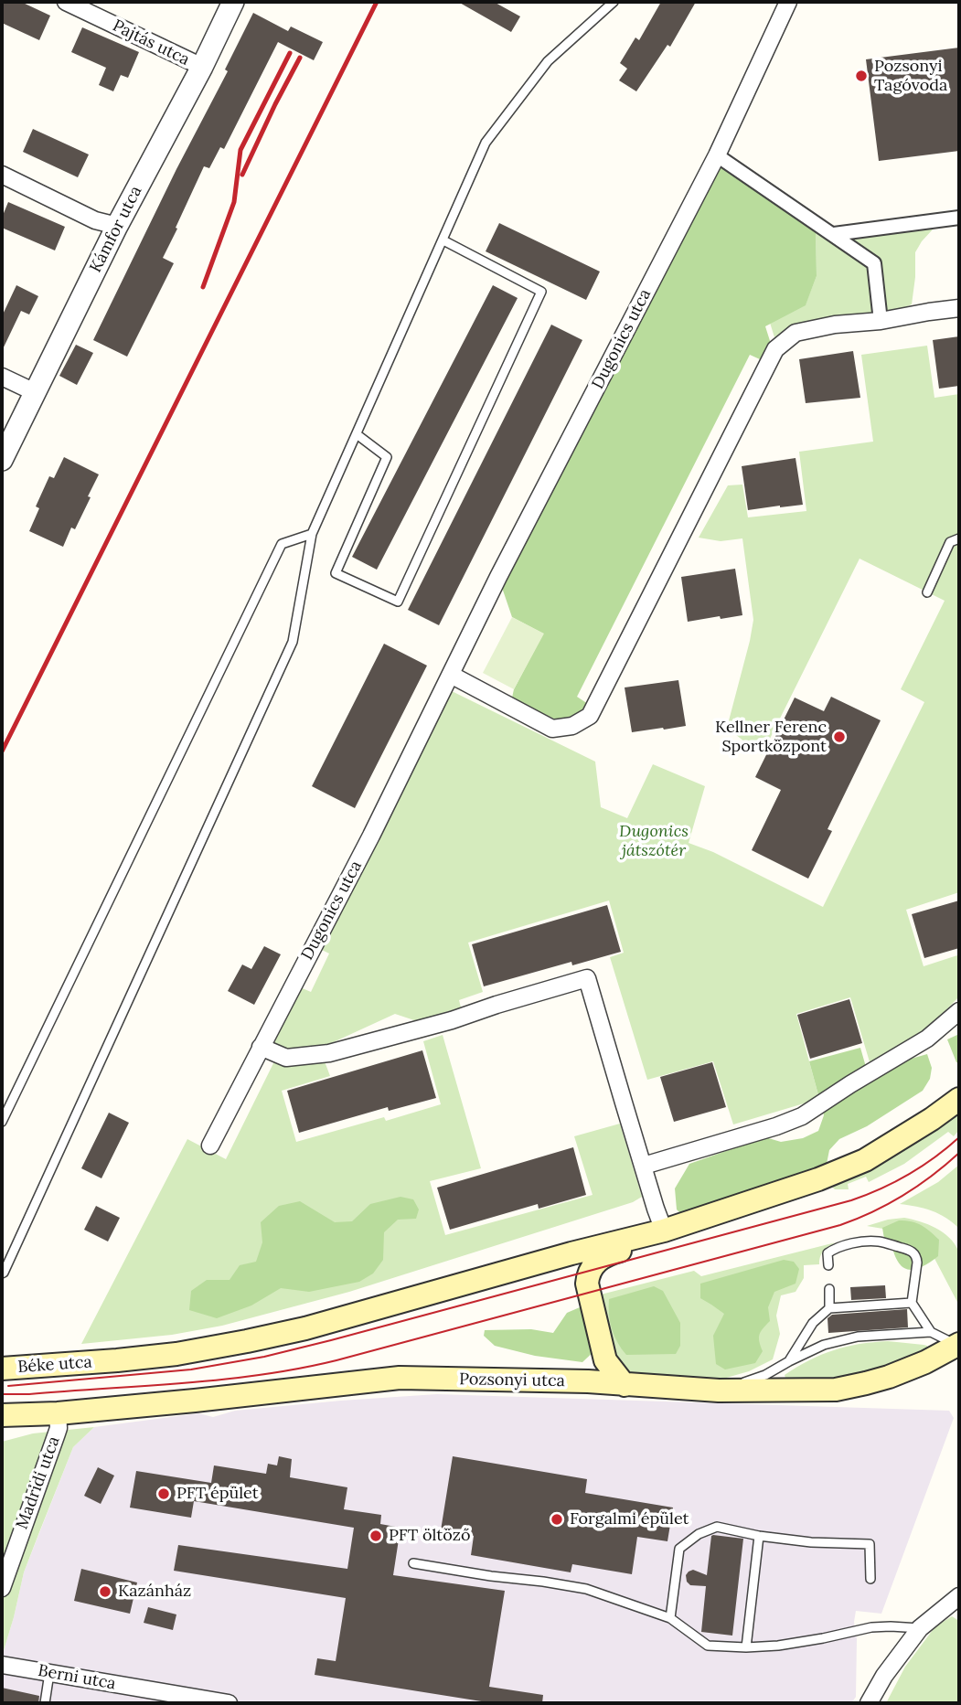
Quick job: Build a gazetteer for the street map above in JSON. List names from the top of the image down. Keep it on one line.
{"streets":{"main road":["Béke utca","Pozsonyi utca"],"street":["Pajtás utca","Kámfor utca","Dugonics utca","Madridi utca","Berni utca"]},"crossings":[["Pajtás utca","Kámfor utca"],["Pozsonyi utca","Madridi utca"]],"parks":["Dugonics játszótér"],"places":["Pozsonyi Tagóvoda","Kellner Ferenc Sportközpont","PFT épület","Forgalmi épület","PFT öltöző","Kazánház"]}
